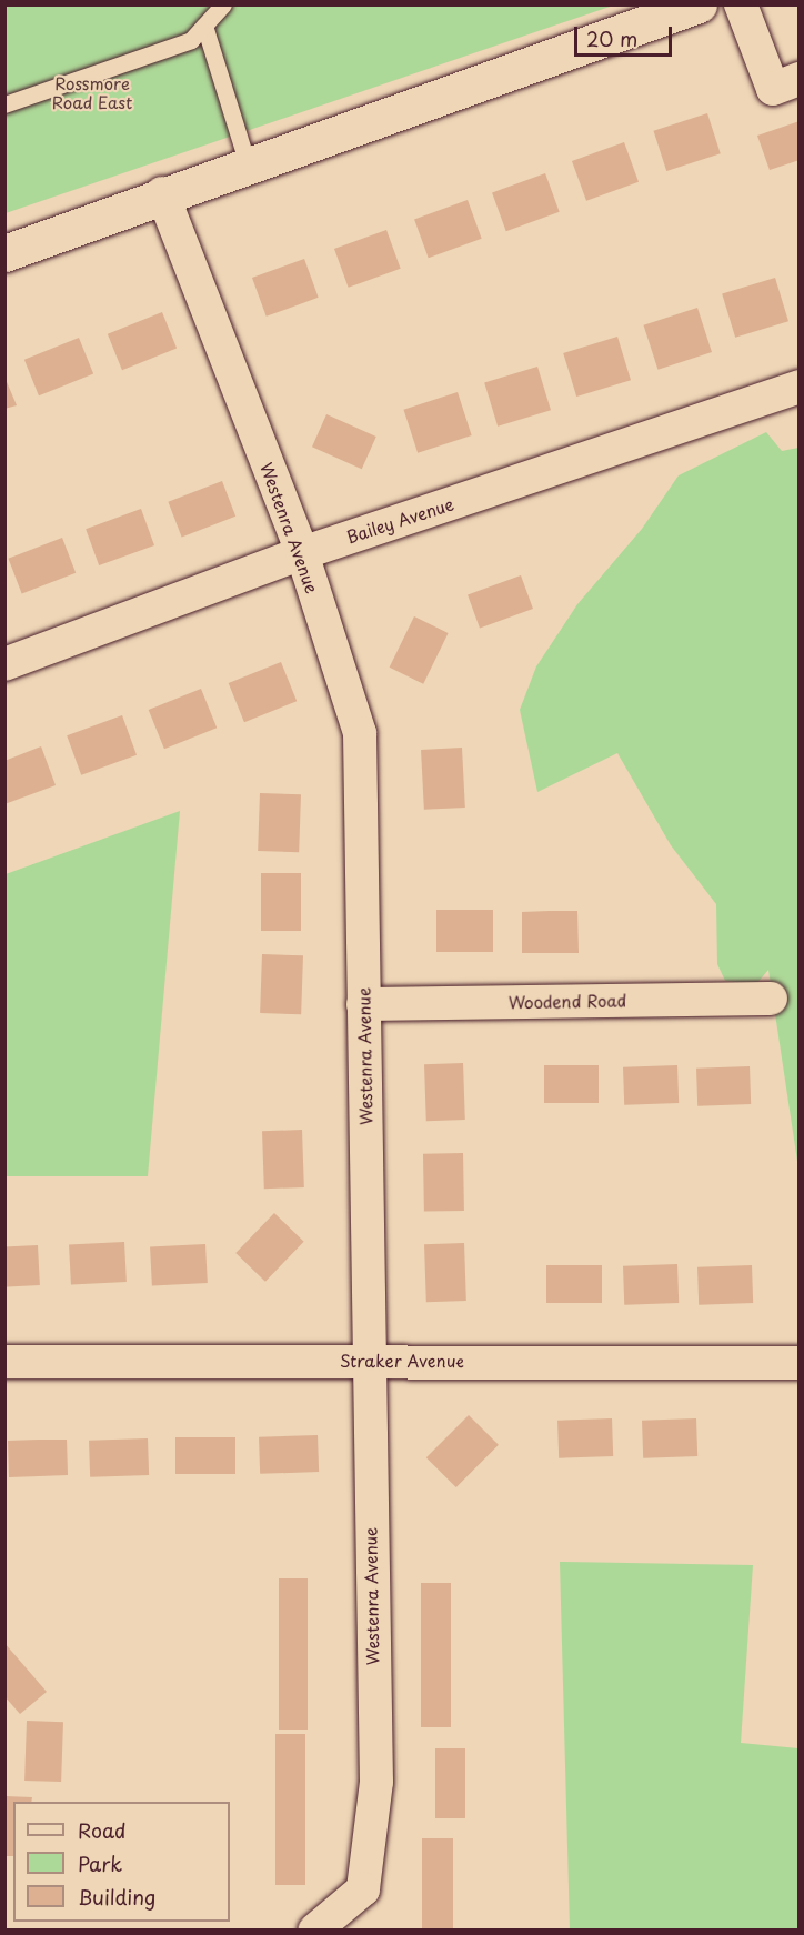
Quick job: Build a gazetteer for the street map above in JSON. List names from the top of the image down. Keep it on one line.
{"streets":{"street":["Bailey Avenue","Westenra Avenue","Woodend Road","Straker Avenue"]},"crossings":[["Bailey Avenue","Westenra Avenue"],["Westenra Avenue","Woodend Road"],["Westenra Avenue","Straker Avenue"]],"parks":["Rossmore Road East"],"legend":["Road","Park","Building"],"scale_bar":"20 m"}
